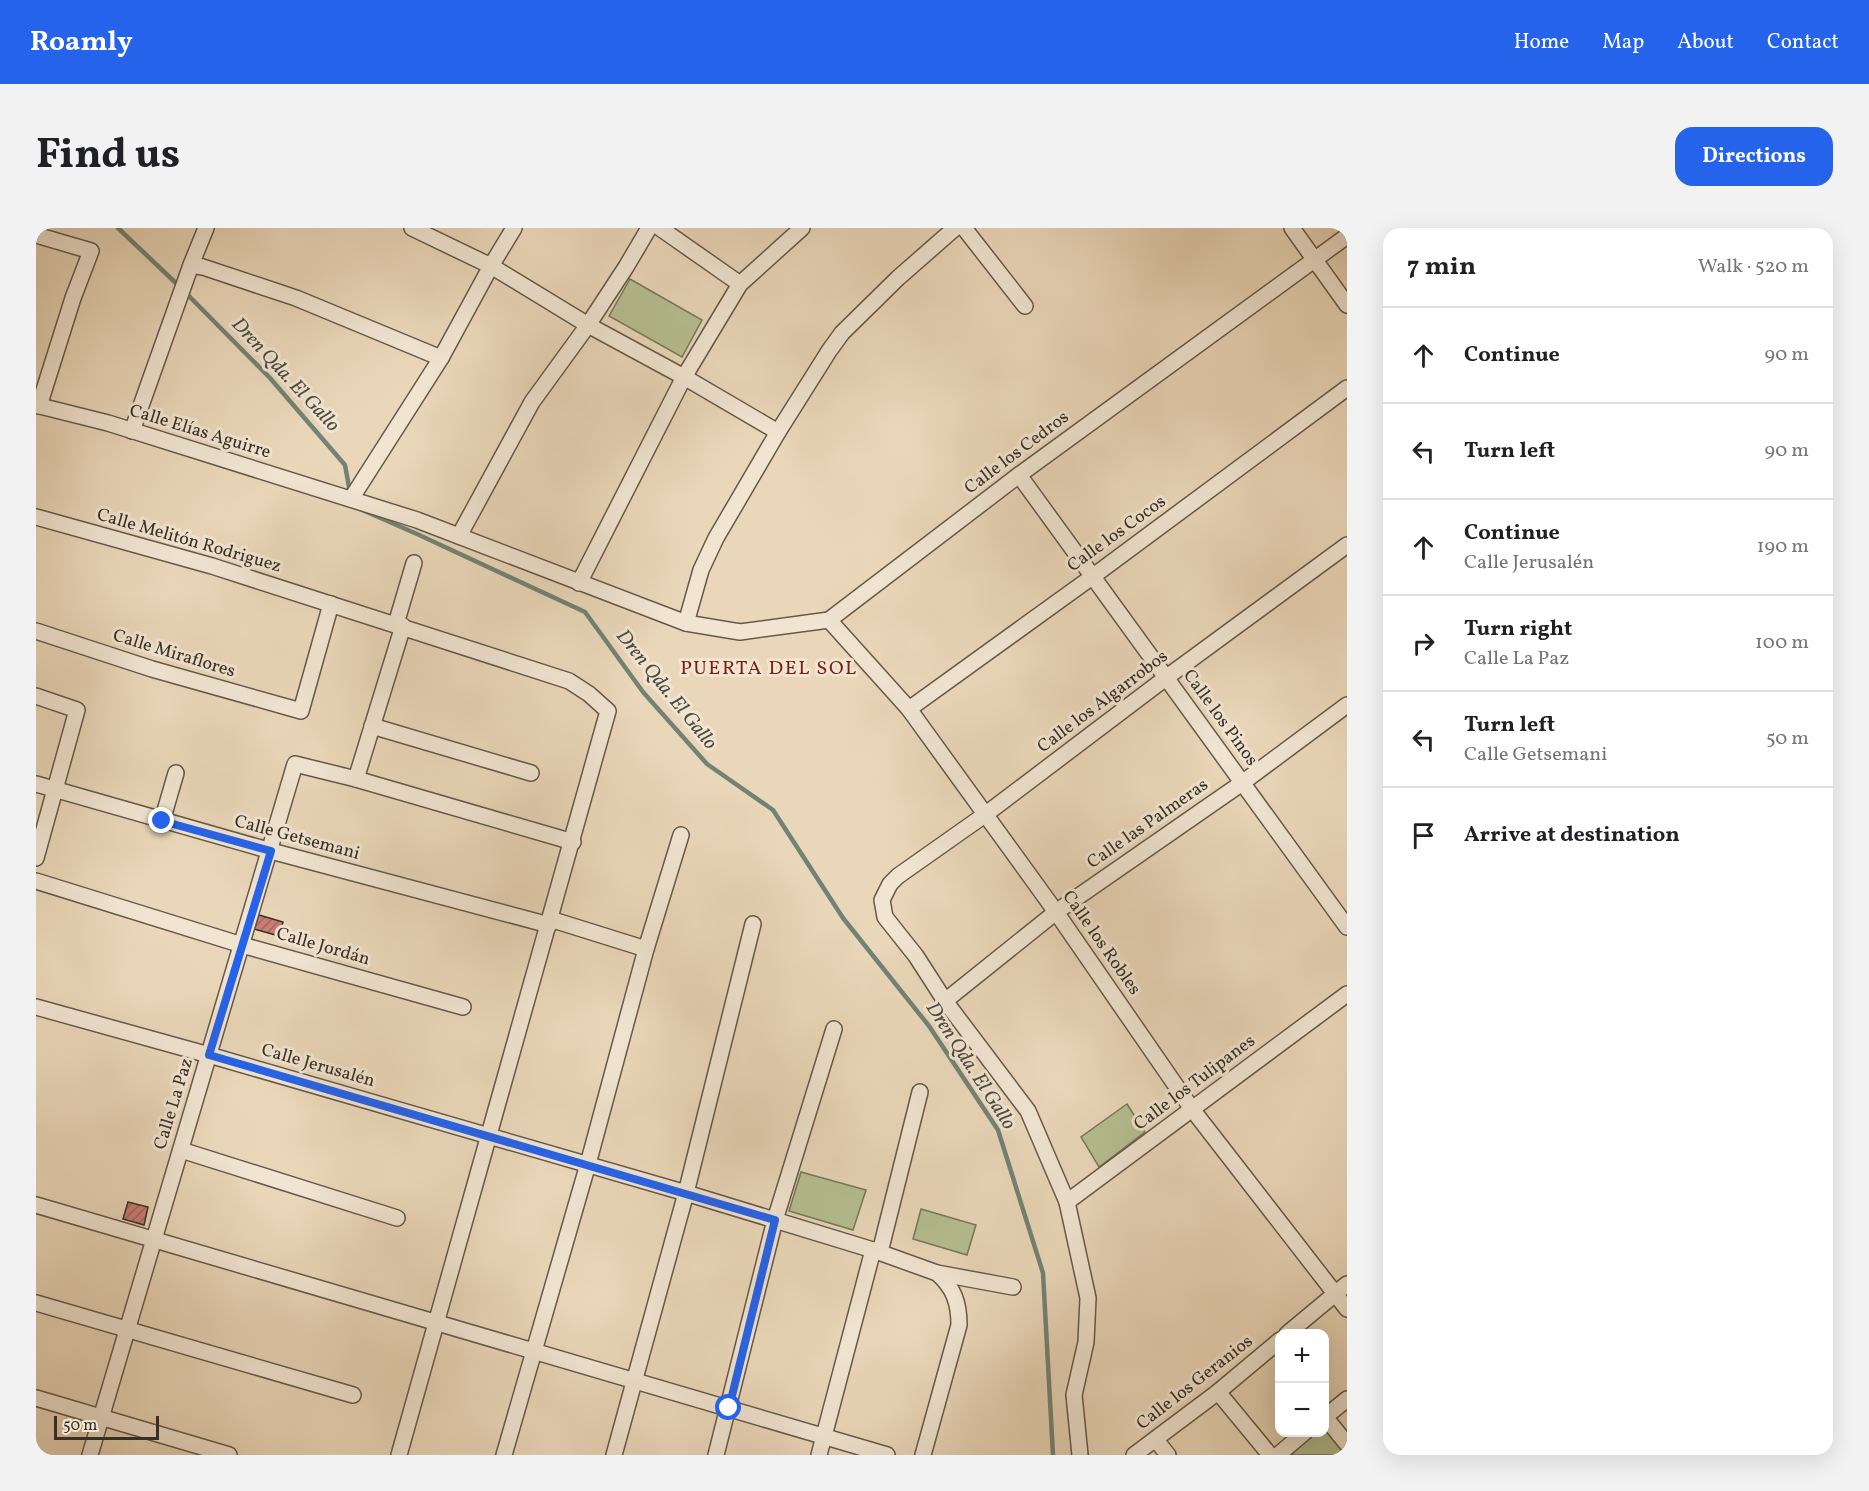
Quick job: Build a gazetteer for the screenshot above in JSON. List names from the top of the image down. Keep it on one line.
{"streets":{"street":["Calle Elías Aguirre","Calle los Cedros","Calle los Cocos","Calle Melitón Rodriguez","Calle Miraflores","Calle los Algarrobos","Calle los Pinos","Calle las Palmeras","Calle Getsemani","Calle los Robles","Calle Jordán","Calle Jerusalén","Calle los Tulipanes","Calle La Paz","Calle los Geranios"]},"crossings":[["Calle Elías Aguirre","Calle los Cedros"],["Calle los Cedros","Calle los Pinos"],["Calle los Cedros","Calle los Robles"],["Calle los Cocos","Calle los Pinos"],["Calle los Cocos","Calle los Robles"],["Calle Melitón Rodriguez","Calle Miraflores"],["Calle los Algarrobos","Calle los Pinos"],["Calle los Algarrobos","Calle las Palmeras"],["Calle los Algarrobos","Calle los Robles"],["Calle los Pinos","Calle las Palmeras"],["Calle las Palmeras","Calle los Robles"],["Calle Getsemani","Calle La Paz"],["Calle los Robles","Calle los Tulipanes"],["Calle Jordán","Calle La Paz"],["Calle Jerusalén","Calle La Paz"]],"districts":["PUERTA DEL SOL"],"water":["Dren Qda. El Gallo"],"scale_bar":"50 m","page":{"header":"Roamly","nav":["Home","Map","About","Contact"],"title":"Find us","buttons":"Directions","heading":["7 min","Walk · 520 m"],"list":[["Continue","90 m"],["Turn left","90 m"],["Continue","Calle Jerusalén","190 m"],["Turn right","Calle La Paz","100 m"],["Turn left","Calle Getsemani","50 m"],"Arrive at destination"],"map_buttons":["+","−"],"scale":"50 m"}}
